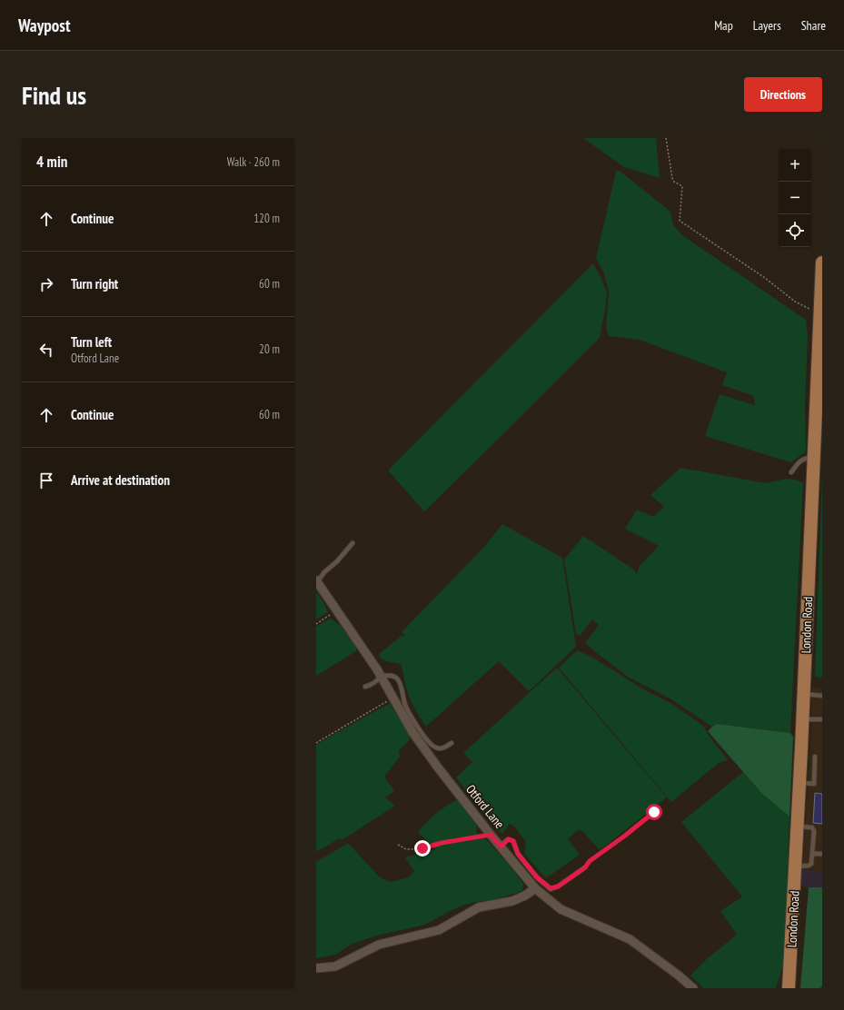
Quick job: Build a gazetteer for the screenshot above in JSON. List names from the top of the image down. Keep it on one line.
{"streets":{"main road":["London Road"],"street":["Otford Lane"]},"page":{"header":"Waypost","nav":["Map","Layers","Share"],"buttons":"Directions","title":"Find us","heading":["4 min","Walk · 260 m"],"map_buttons":["+","−"],"list":[["Continue","120 m"],["Turn right","60 m"],["Turn left","Otford Lane","20 m"],["Continue","60 m"],"Arrive at destination"]}}
